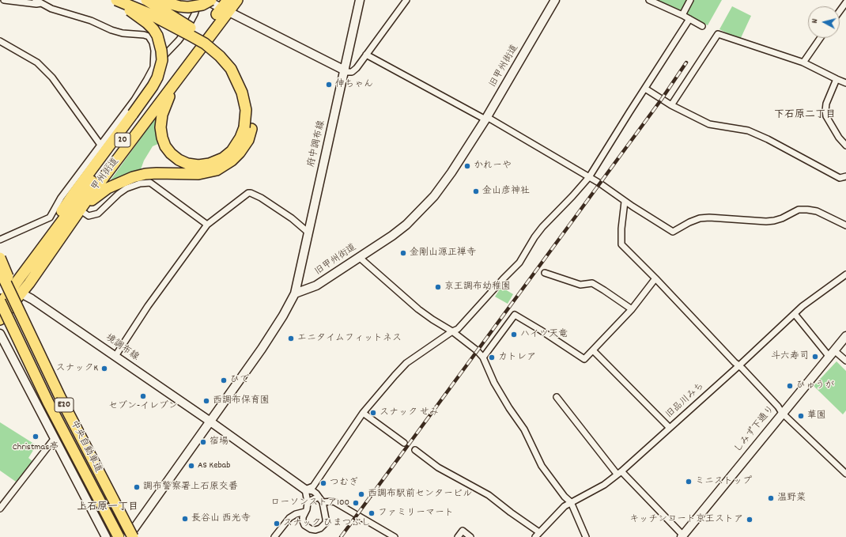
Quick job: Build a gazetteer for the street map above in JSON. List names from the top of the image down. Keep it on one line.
{"streets":{"highway":["20","甲州街道","E20","中央自動車道"],"main road":["旧甲州街道","府中調布線","境調布線","しみず下通り"],"street":["旧品川みち"]},"crossings":[["旧甲州街道","府中調布線"],["甲州街道","境調布線"]],"districts":["下石原二丁目","上石原一丁目"],"places":["伸ちゃん","かれーや","金山彦神社","金剛山源正禅寺","京王調布幼稚園","ハイツ天竜","エニタイムフィットネス","斗六寿司","カトレア","スナックK","ひで","ひゅうが","セブン-イレブン","西調布保育園","スナック せみ","華園","Christmas亭","宿場","AS Kebab","ミニストップ","つむぎ","調布警察署上石原交番","西調布駅前センタービル","温野菜","ローソンストア100","ファミリーマート","長谷山 西光寺","キッチンコート京王ストア","スナック ひまつぶし"],"north":"left"}
